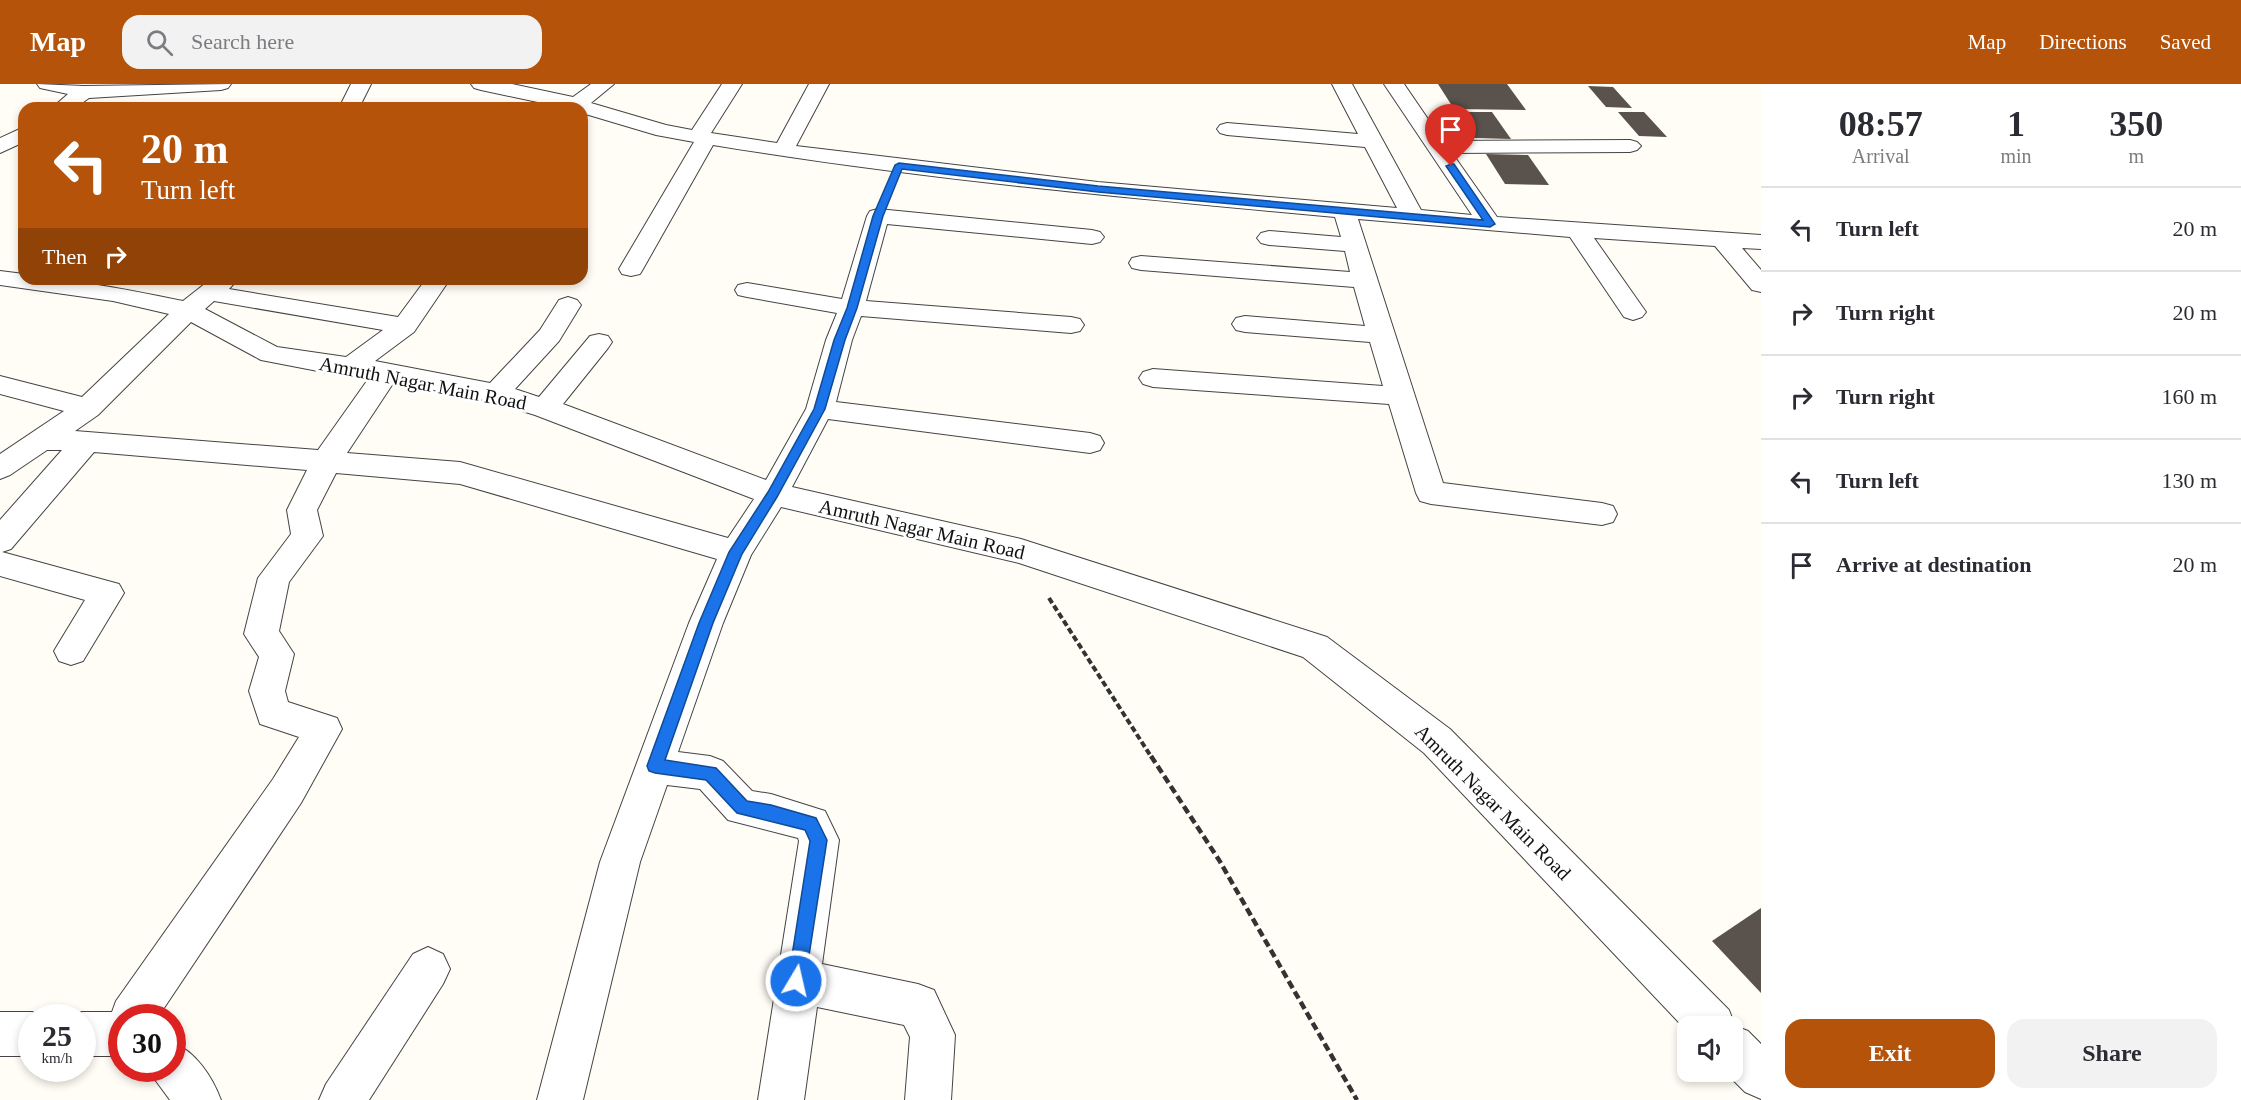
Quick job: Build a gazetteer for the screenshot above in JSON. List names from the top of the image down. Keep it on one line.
{"streets":{"street":["Amruth Nagar Main Road"]},"page":{"header":"Map","search":"Search here","nav":["Map","Directions","Saved"],"eta":["08:57","Arrival","1","min","350","m"],"turn":["20 m","Turn left"],"list":[{"name":"Turn left","value":"20 m"},{"name":"Turn right","value":"20 m"},{"name":"Turn right","value":"160 m"},{"name":"Turn left","value":"130 m"},{"name":"Arrive at destination","value":"20 m"}],"then":"Then","speed":"25 km/h","limit":"30","buttons":["Exit","Share"]}}
